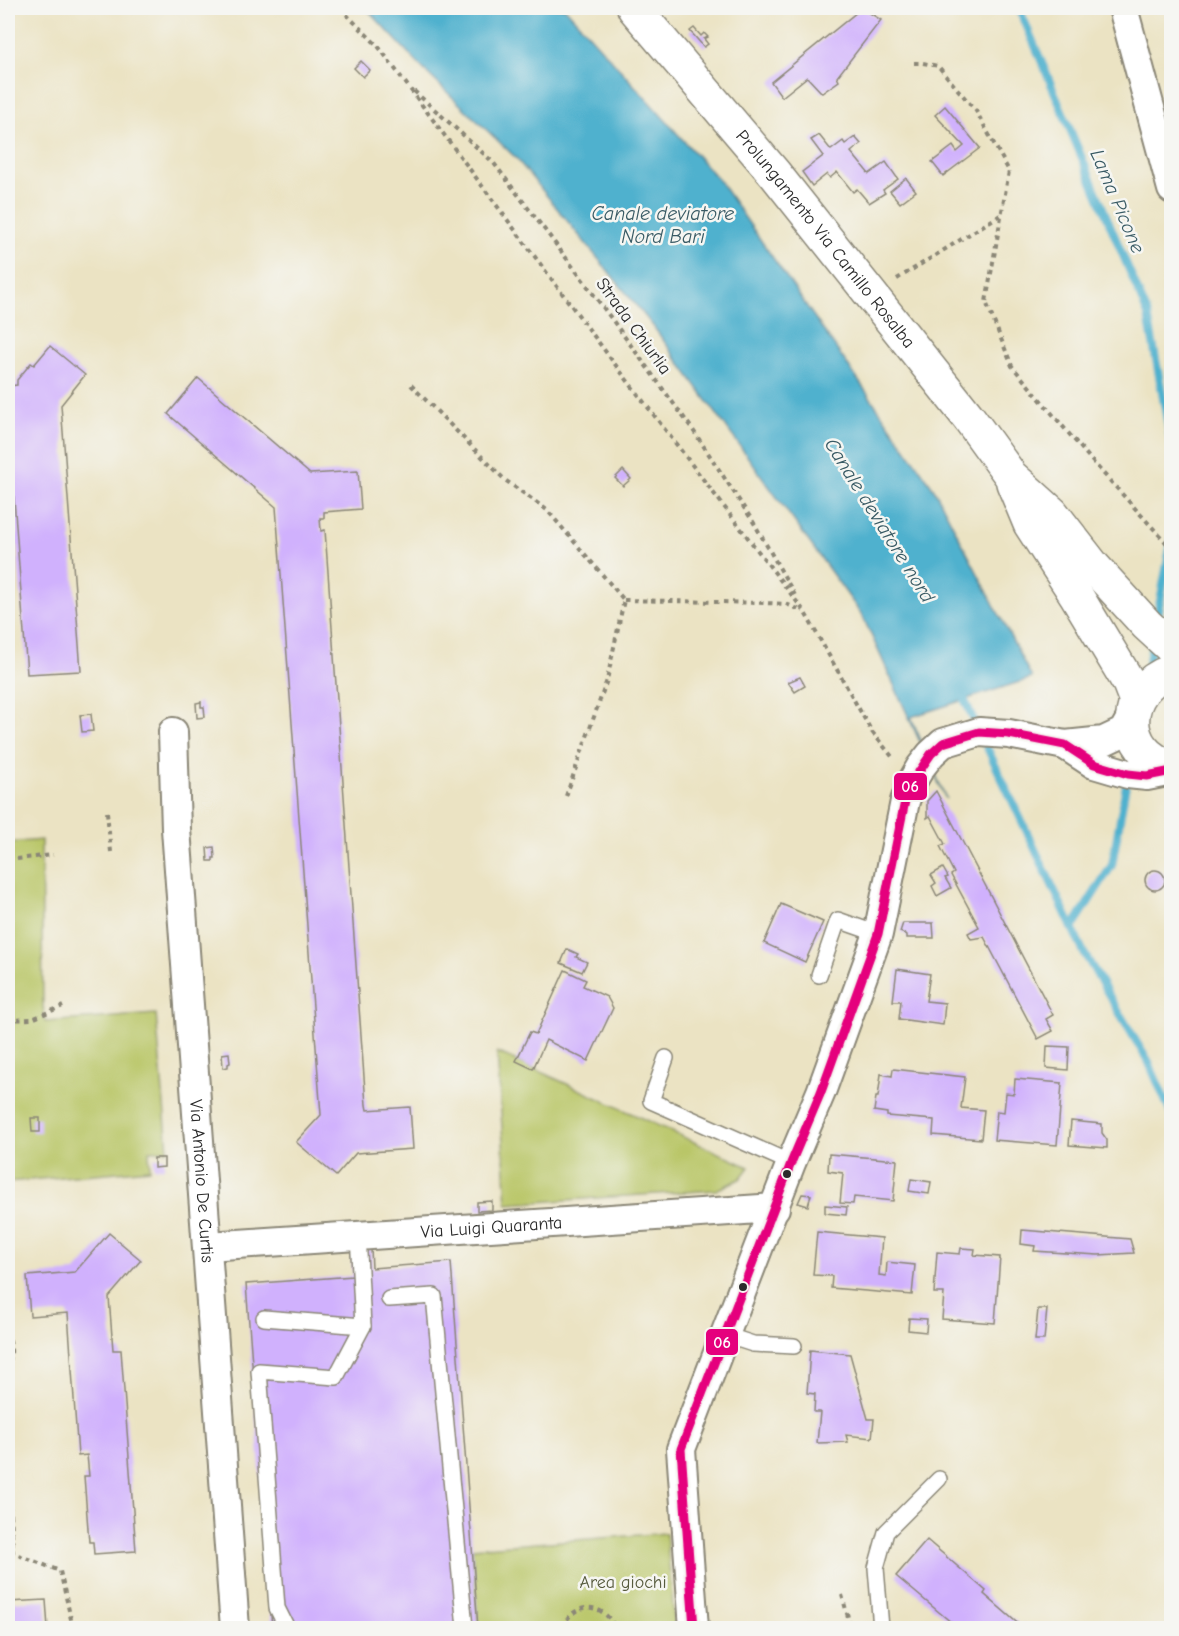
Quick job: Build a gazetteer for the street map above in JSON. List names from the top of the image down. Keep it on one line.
{"streets":{"street":["Prolungamento Via Camillo Rosalba","Via Antonio De Curtis","Via Luigi Quaranta"],"path":["Strada Chiurlia"]},"crossings":[["Via Antonio De Curtis","Via Luigi Quaranta"]],"water":["Lama Picone","Canale deviatore Nord Bari","Canale deviatore nord"],"parks":["Area giochi"],"lines":["transit line 06"]}
